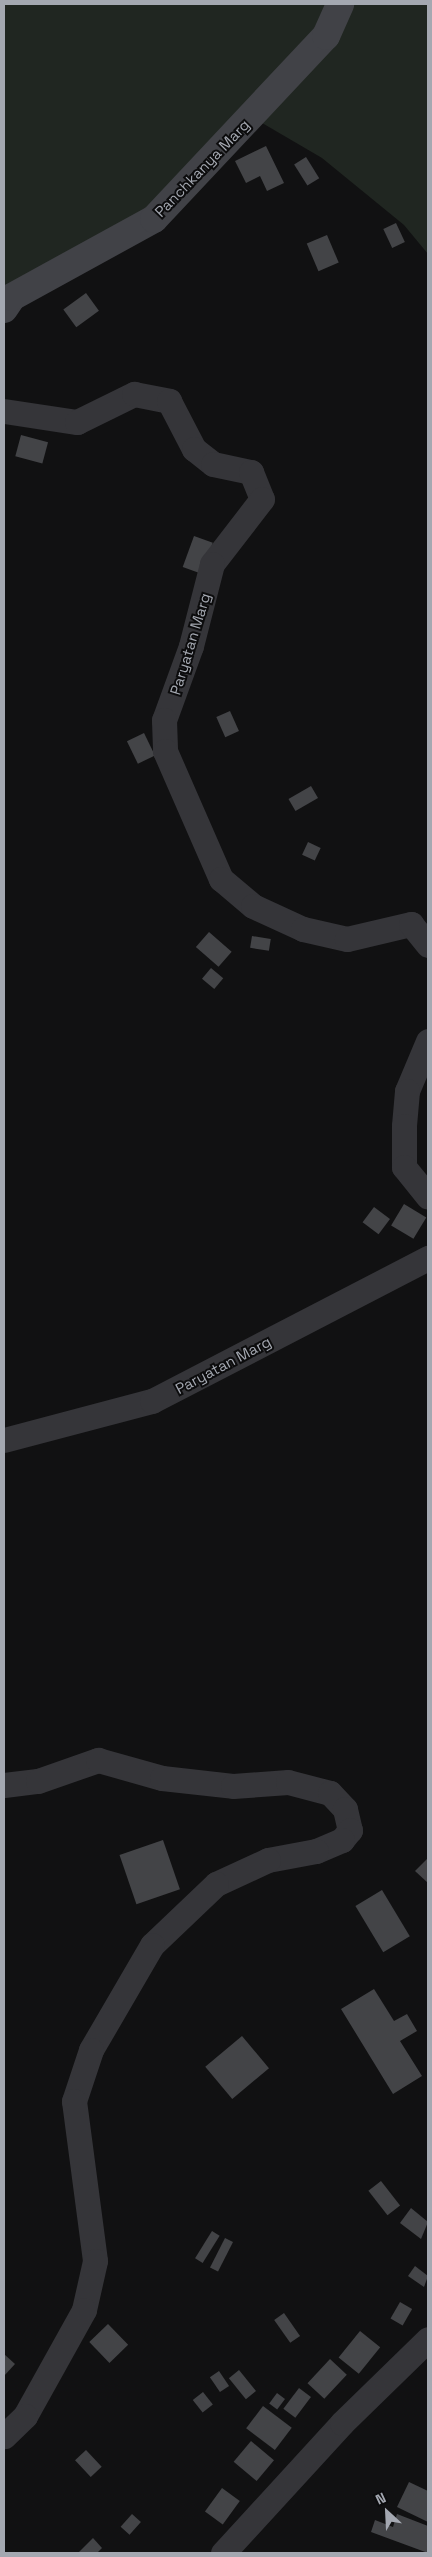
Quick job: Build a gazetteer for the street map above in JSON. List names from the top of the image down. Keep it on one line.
{"streets":{"street":["Panchkanya Marg","Paryatan Marg"]},"north":"top left"}
